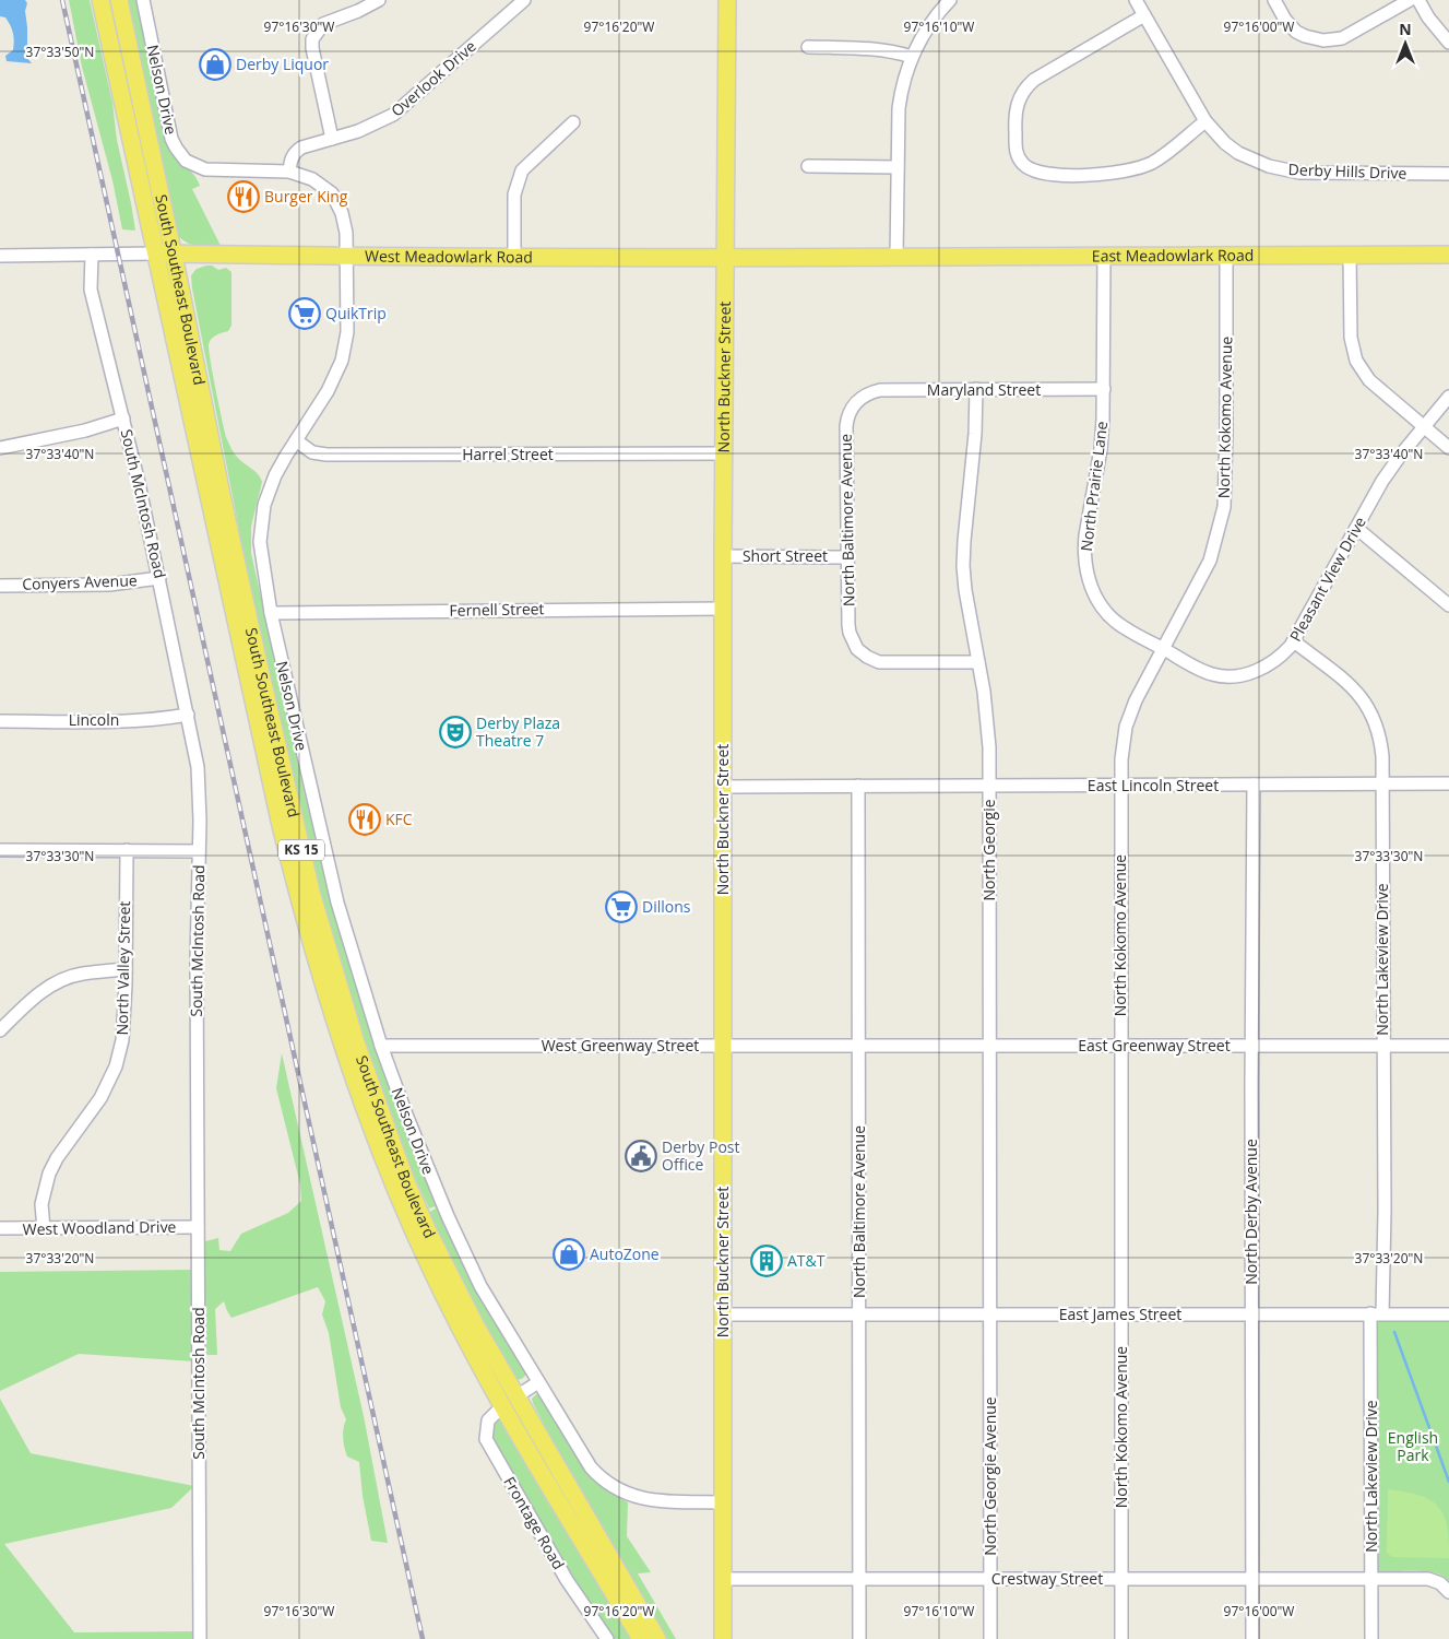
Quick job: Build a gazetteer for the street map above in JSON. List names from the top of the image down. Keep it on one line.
{"streets":{"main road":["East Meadowlark Road","West Meadowlark Road","South Southeast Boulevard","North Buckner Street","KS 15"],"street":["Overlook Drive","Nelson Drive","Derby Hills Drive","Maryland Street","North Kokomo Avenue","Harrel Street","North Prairie Lane","South McIntosh Road","North Baltimore Avenue","Short Street","Pleasant View Drive","Conyers Avenue","Fernell Street","Lincoln","East Lincoln Street","North Georgie","North Lakeview Drive","North Valley Street","West Greenway Street","East Greenway Street","North Derby Avenue","West Woodland Drive","East James Street","North Georgie Avenue","Frontage Road","Crestway Street"]},"crossings":[["Overlook Drive","Nelson Drive"],["Nelson Drive","West Meadowlark Road"],["Nelson Drive","North Buckner Street"],["Nelson Drive","Harrel Street"],["Nelson Drive","Fernell Street"],["Nelson Drive","West Greenway Street"],["East Meadowlark Road","West Meadowlark Road"],["East Meadowlark Road","North Kokomo Avenue"],["East Meadowlark Road","North Prairie Lane"],["West Meadowlark Road","South Southeast Boulevard"],["West Meadowlark Road","North Buckner Street"],["West Meadowlark Road","South McIntosh Road"],["South Southeast Boulevard","Frontage Road"],["North Buckner Street","Harrel Street"],["North Buckner Street","Short Street"],["North Buckner Street","Fernell Street"],["North Buckner Street","East Lincoln Street"],["North Buckner Street","West Greenway Street"],["North Buckner Street","East James Street"],["North Buckner Street","Crestway Street"],["Maryland Street","North Prairie Lane"],["Maryland Street","North Baltimore Avenue"],["Maryland Street","North Georgie"],["North Kokomo Avenue","North Prairie Lane"],["North Kokomo Avenue","Pleasant View Drive"],["North Kokomo Avenue","East Lincoln Street"],["North Kokomo Avenue","East Greenway Street"],["North Kokomo Avenue","East James Street"],["North Kokomo Avenue","Crestway Street"],["North Prairie Lane","Pleasant View Drive"],["South McIntosh Road","Conyers Avenue"],["South McIntosh Road","Lincoln"],["South McIntosh Road","West Woodland Drive"],["North Baltimore Avenue","Short Street"],["North Baltimore Avenue","East Lincoln Street"],["North Baltimore Avenue","North Georgie"],["North Baltimore Avenue","West Greenway Street"],["North Baltimore Avenue","East Greenway Street"],["North Baltimore Avenue","East James Street"],["North Baltimore Avenue","Crestway Street"],["Pleasant View Drive","North Lakeview Drive"],["East Lincoln Street","North Georgie"],["East Lincoln Street","North Lakeview Drive"],["East Lincoln Street","North Derby Avenue"],["North Georgie","East Greenway Street"],["North Georgie","East James Street"],["North Georgie","North Georgie Avenue"],["North Lakeview Drive","East Greenway Street"],["North Lakeview Drive","East James Street"],["North Lakeview Drive","Crestway Street"],["North Valley Street","West Woodland Drive"],["West Greenway Street","East Greenway Street"],["East Greenway Street","North Derby Avenue"],["North Derby Avenue","East James Street"],["North Derby Avenue","Crestway Street"],["East James Street","North Georgie Avenue"],["North Georgie Avenue","Crestway Street"]],"parks":["English Park"],"places":{"shop":["Derby Liquor","AutoZone"],"restaurant":["Burger King","KFC"],"supermarket":["QuikTrip","Dillons"],"theatre":["Derby Plaza Theatre 7"],"public building":["Derby Post Office"],"building":["AT&T"]},"north":"top","coordinates":["97°16'30\"W","97°16'20\"W","97°16'10\"W","97°16'00\"W","37°33'50\"N","37°33'40\"N","37°33'30\"N","37°33'20\"N"]}
